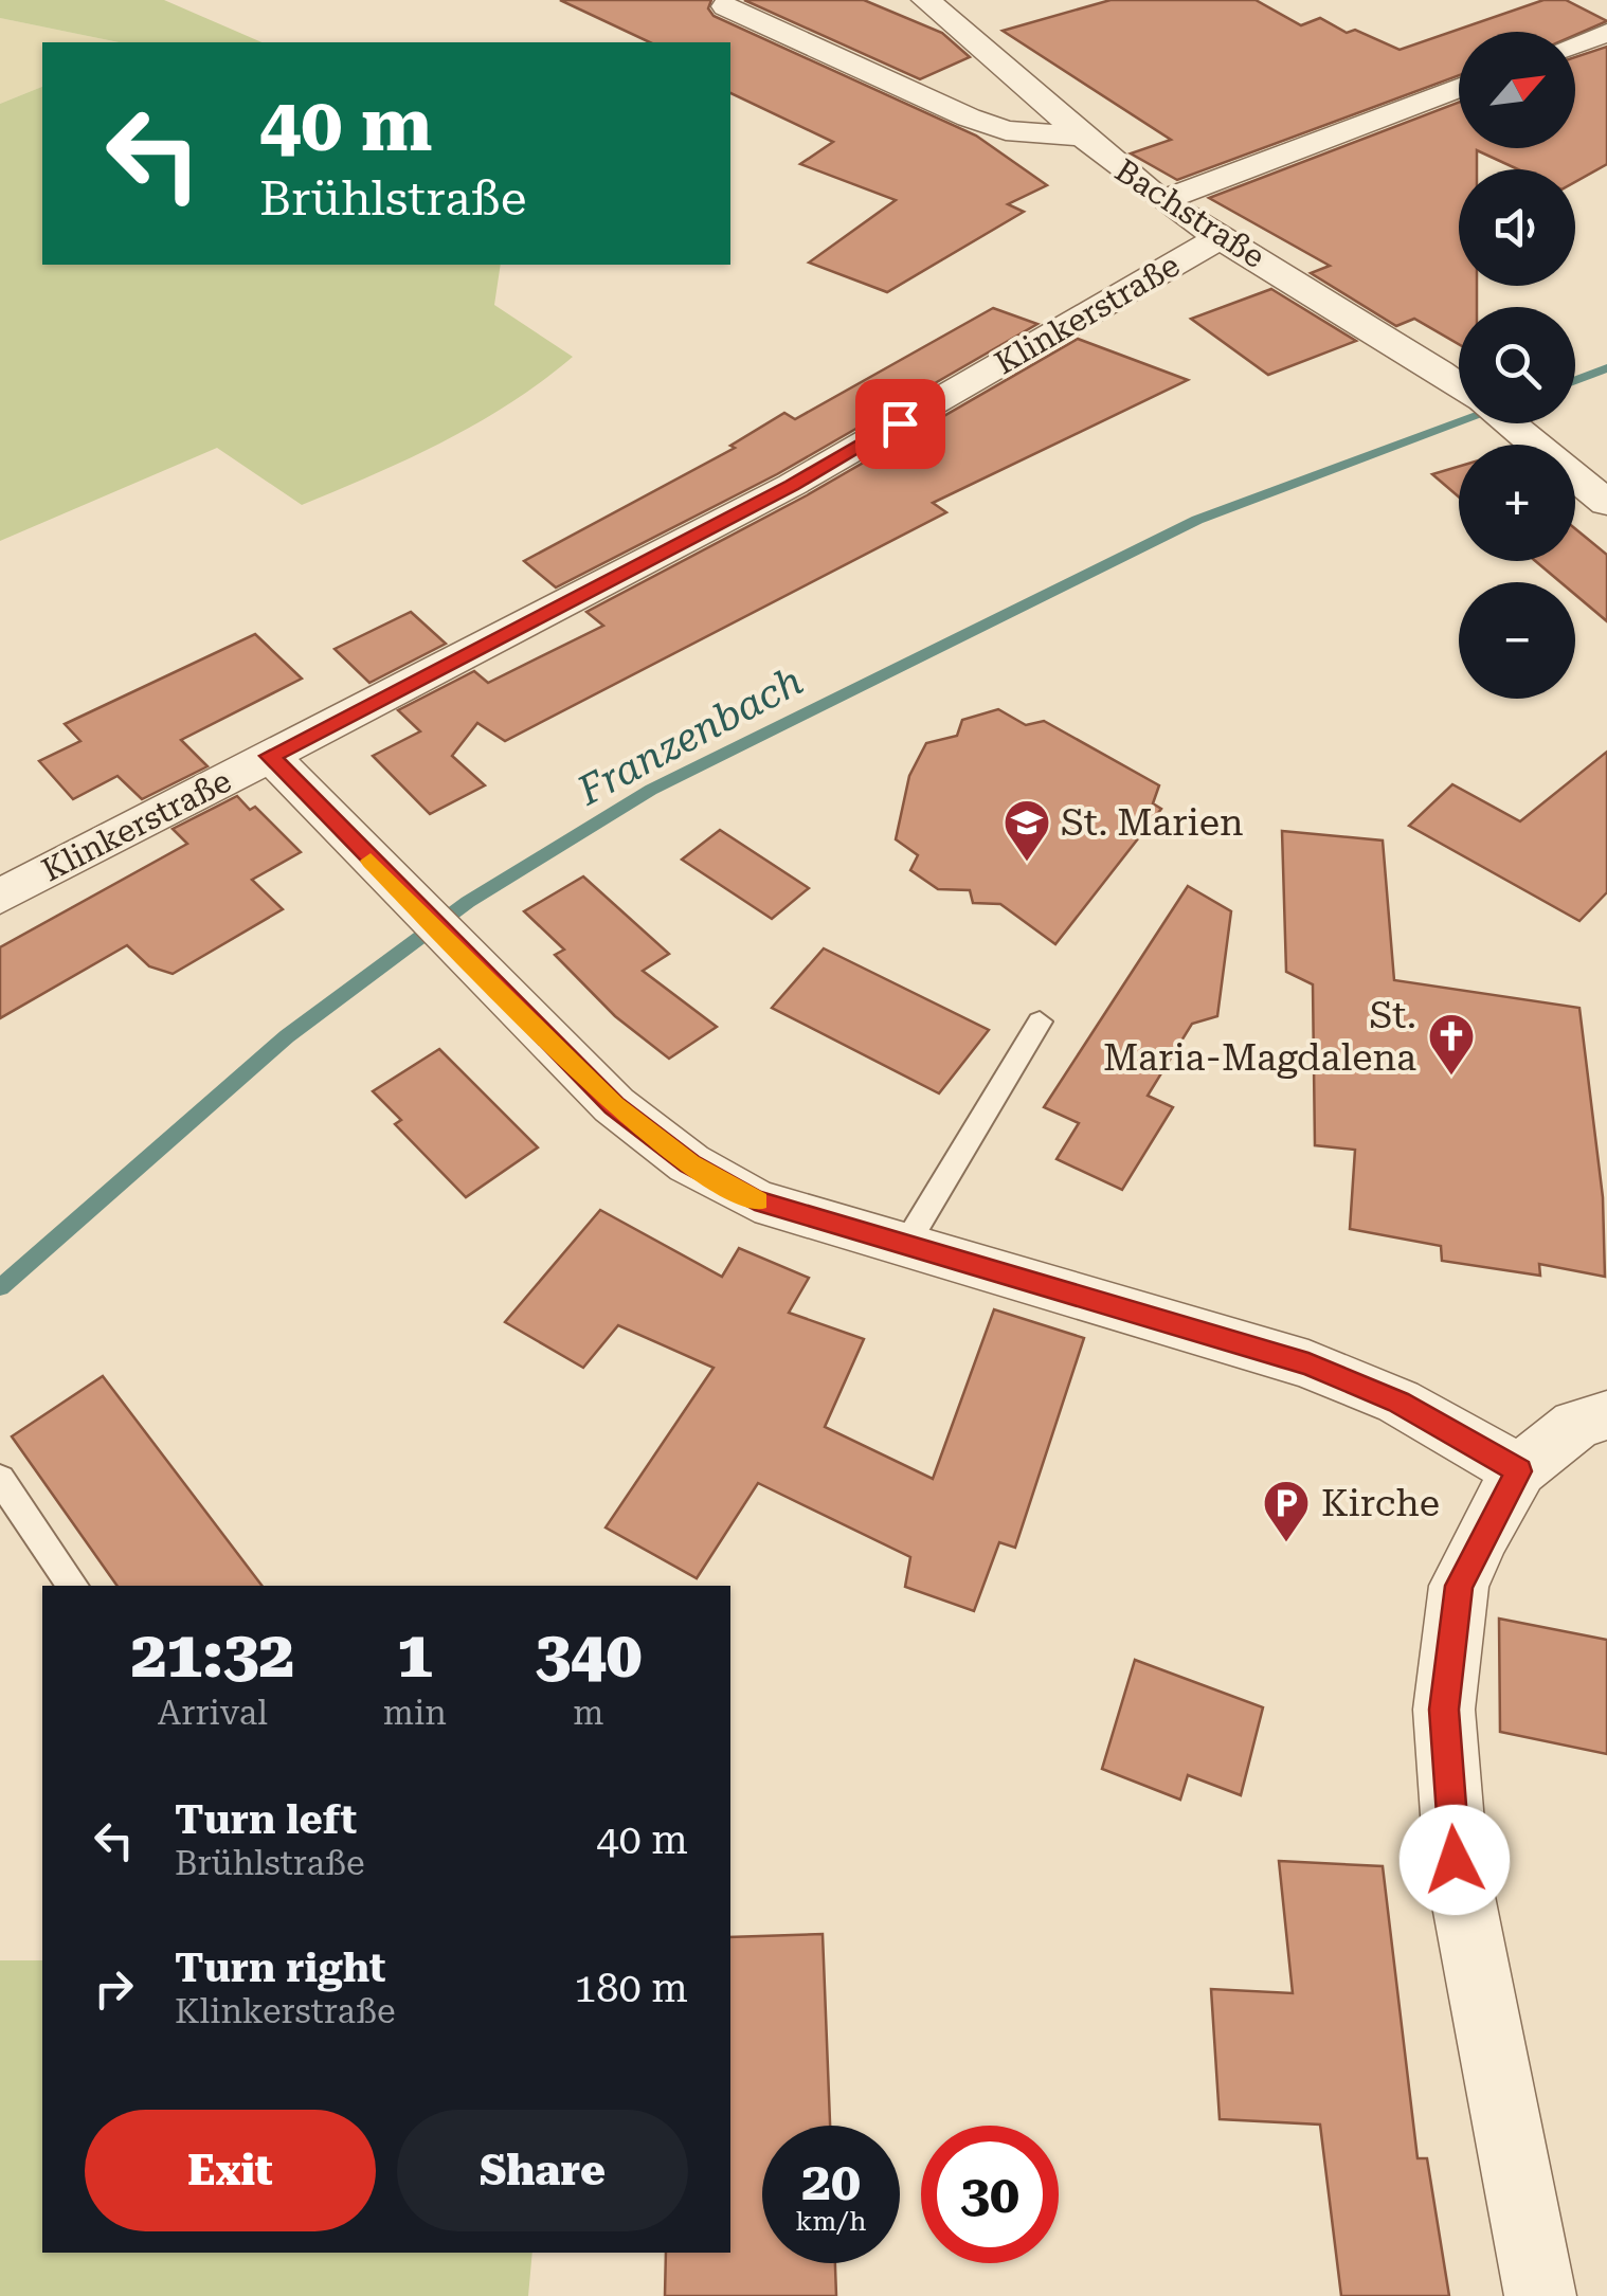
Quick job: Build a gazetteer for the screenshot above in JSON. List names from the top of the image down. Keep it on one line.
{"streets":{"street":["Bachstraße","Klinkerstraße"]},"crossings":[["Bachstraße","Klinkerstraße"]],"water":["Franzenbach"],"places":{"school or university":["St. Marien"],"church":["St. Maria-Magdalena"],"parking":["Kirche"]},"north":"top right","page":{"map_buttons":["+","−"],"turn":["40 m","Brühlstraße"],"eta":["21:32","Arrival","1","min","340","m"],"list":[{"name":"Turn left","note":"Brühlstraße","value":"40 m"},{"name":"Turn right","note":"Klinkerstraße","value":"180 m"}],"buttons":["Exit","Share"],"speed":"20 km/h","limit":"30"}}
